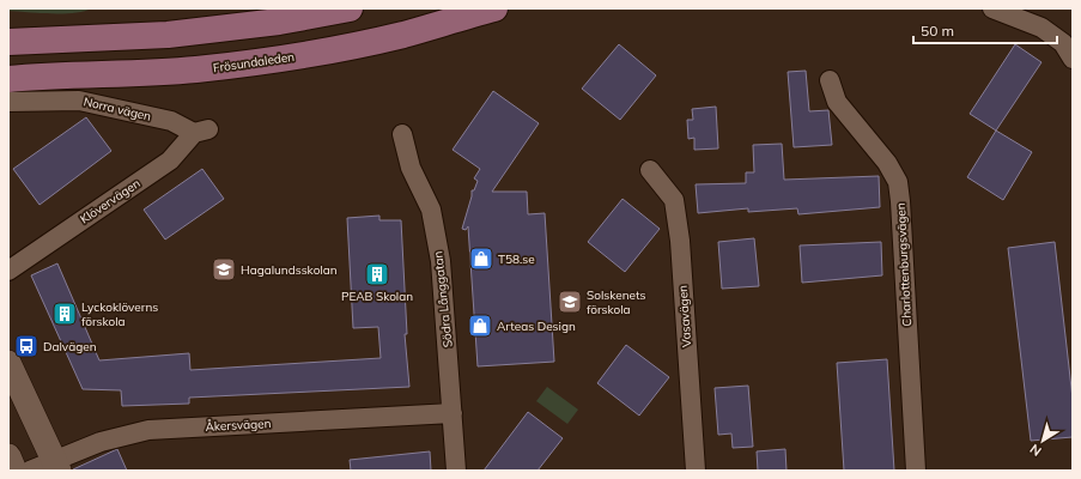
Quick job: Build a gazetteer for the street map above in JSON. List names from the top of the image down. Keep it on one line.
{"streets":{"main road":["Frösundaleden"],"street":["Norra vägen","Klövervägen","Charlottenburgsvägen","Södra Långgatan","Vasavägen","Åkersvägen"]},"crossings":[["Norra vägen","Klövervägen"],["Södra Långgatan","Åkersvägen"]],"places":{"shop":["T58.se","Arteas Design"],"school or university":["Hagalundsskolan","Solskenets förskola"],"building":["PEAB Skolan","Lyckoklöverns förskola"],"bus stop":["Dalvägen"]},"scale_bar":"50 m","north":"bottom left"}
